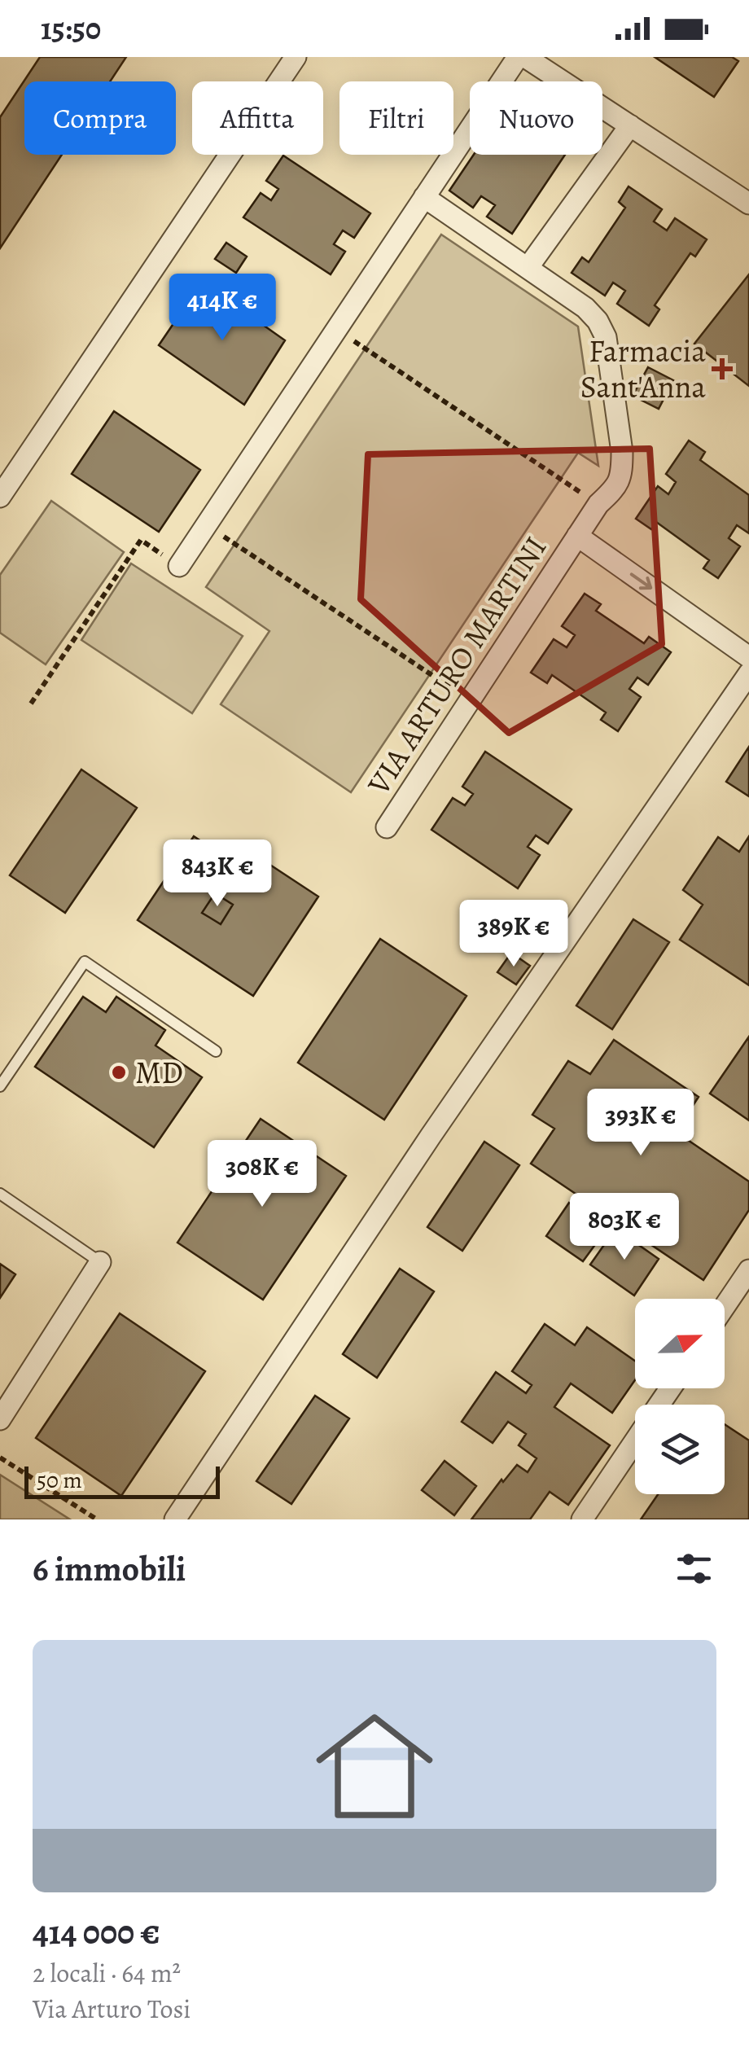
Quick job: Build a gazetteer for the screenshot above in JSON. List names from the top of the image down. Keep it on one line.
{"streets":{"street":["VIA ARTURO MARTINI"]},"places":{"health":["Farmacia Sant'Anna"],"other":["MD"]},"scale_bar":"50 m","north":"right","page":{"status":"15:50","chip":["Compra","Affitta","Filtri","Nuovo"],"price":["414K €","843K €","389K €","393K €","308K €","803K €"],"scale":"50 m","heading":"6 immobili","list":[{"name":"414 000 €","note":"2 locali · 64 m² · Via Arturo Tosi"}]}}
